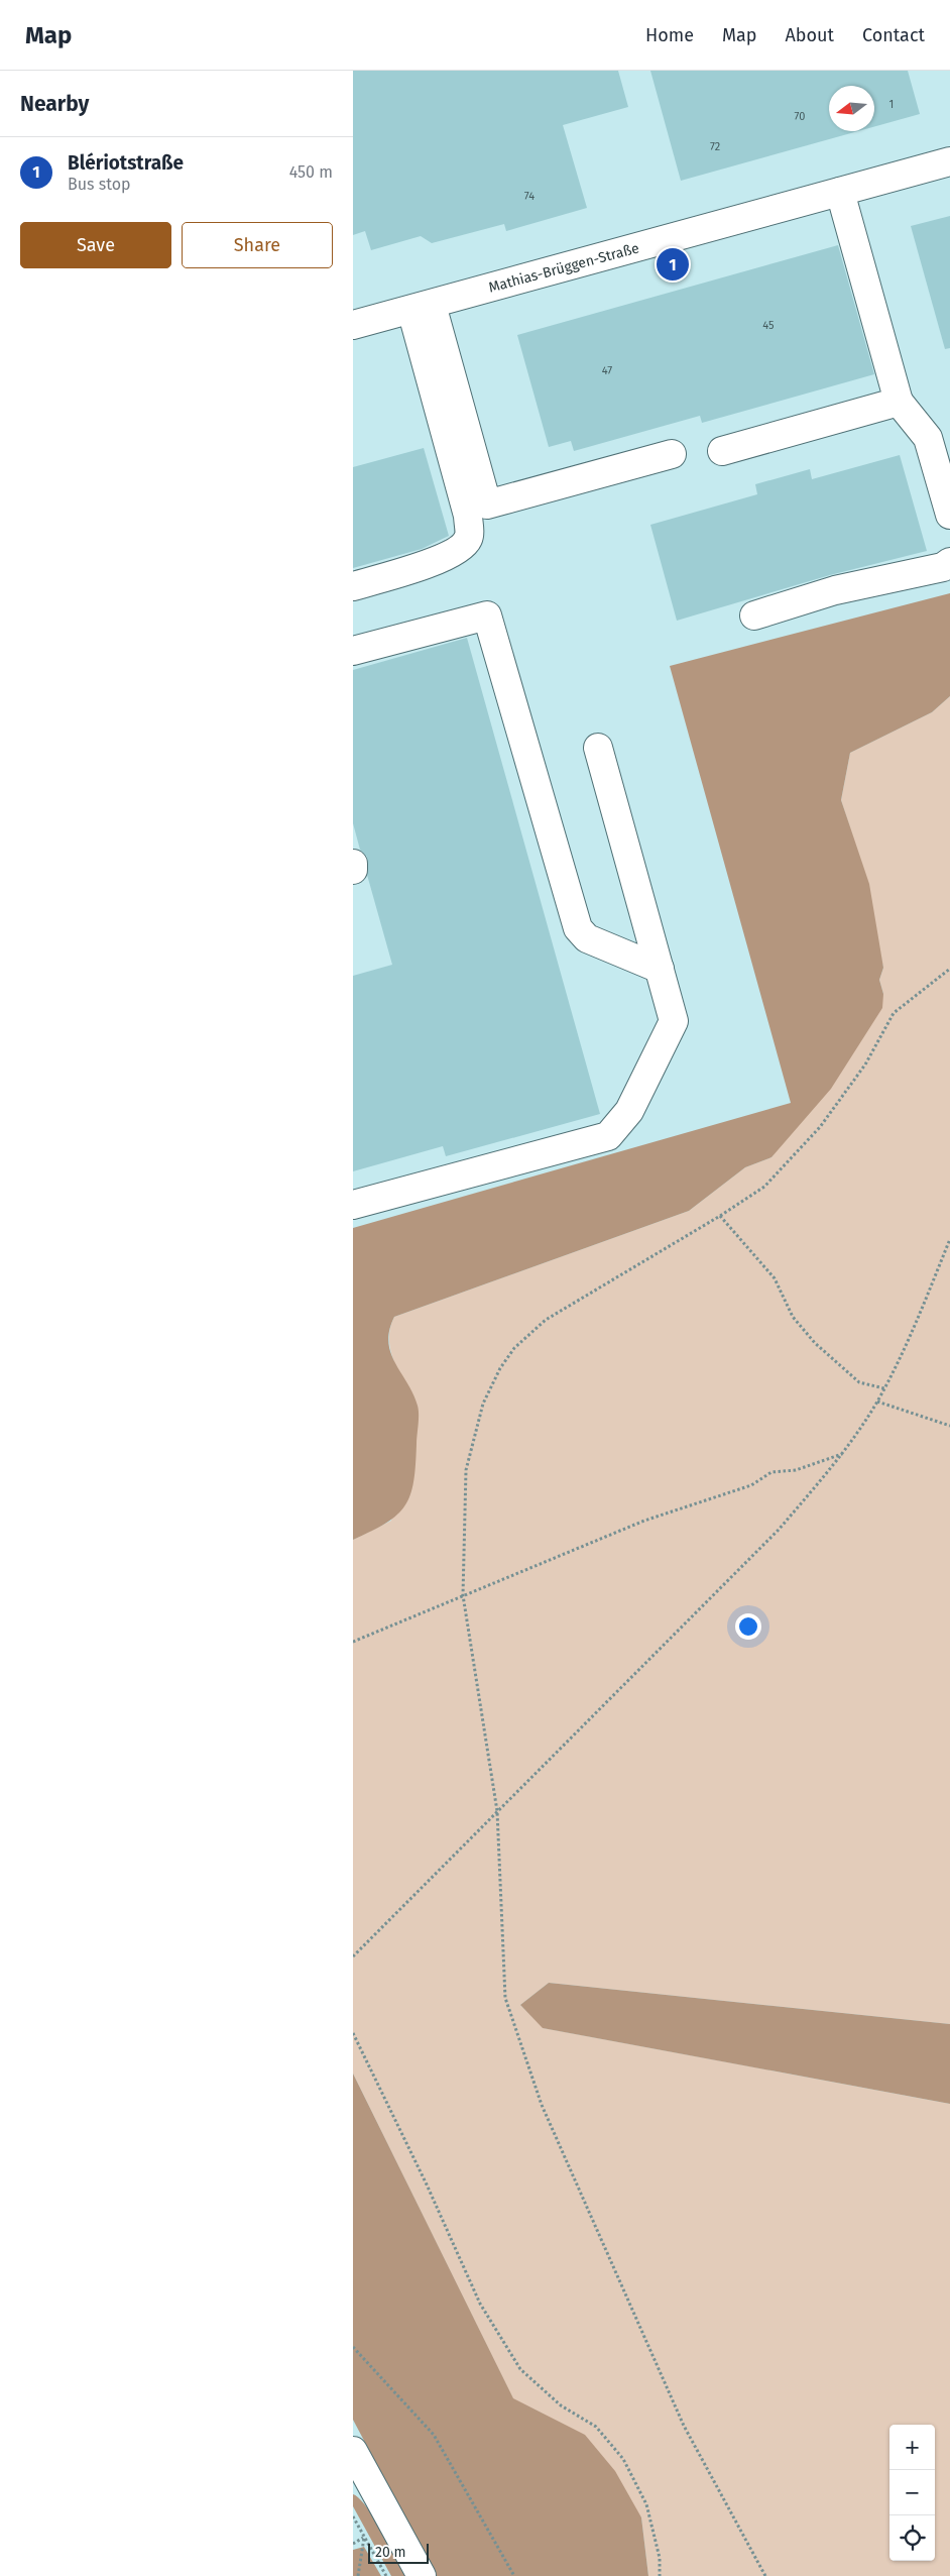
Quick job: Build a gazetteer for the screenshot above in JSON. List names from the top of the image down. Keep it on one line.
{"streets":{"street":["Mathias-Brüggen-Straße"]},"house_numbers":["1","70","72","74","45","47"],"scale_bar":"20 m","north":"left","page":{"header":"Map","nav":["Home","Map","About","Contact"],"heading":"Nearby","list":[{"mark":"1","name":"Blériotstraße","note":"Bus stop","value":"450 m"}],"buttons":["Save","Share"],"pins":"1","map_buttons":["+","−"],"scale":"20 m"}}
